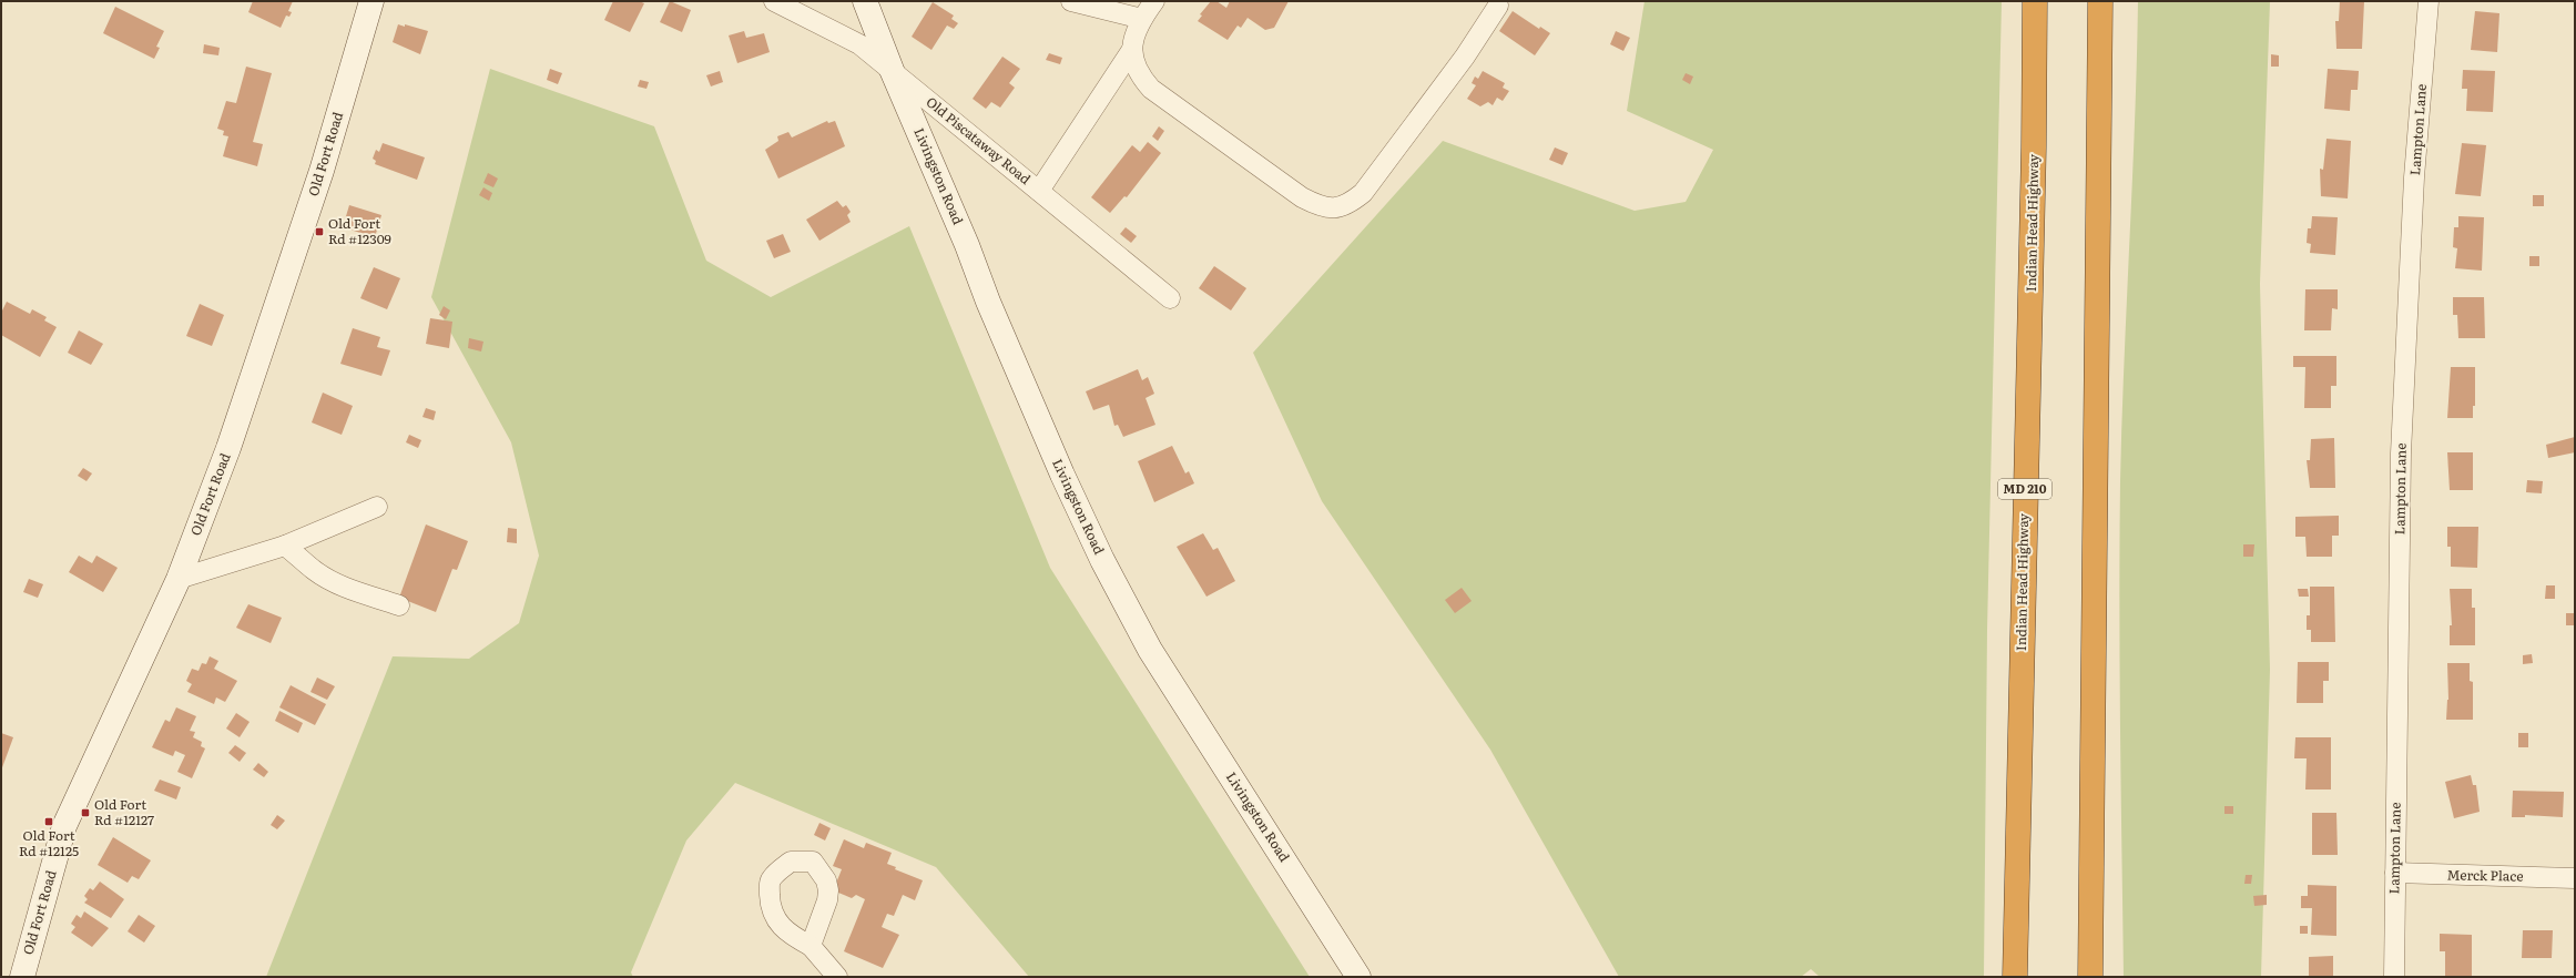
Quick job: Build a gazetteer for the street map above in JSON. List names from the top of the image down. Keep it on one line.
{"streets":{"highway":["Indian Head Highway","MD 210"],"main road":["Old Fort Road","Livingston Road"],"street":["Lampton Lane","Old Piscataway Road","Merck Place"]},"crossings":[["Lampton Lane","Merck Place"],["Old Piscataway Road","Livingston Road"]],"places":{"transit":["Old Fort Rd #12309","Old Fort Rd #12127","Old Fort Rd #12125"]}}
